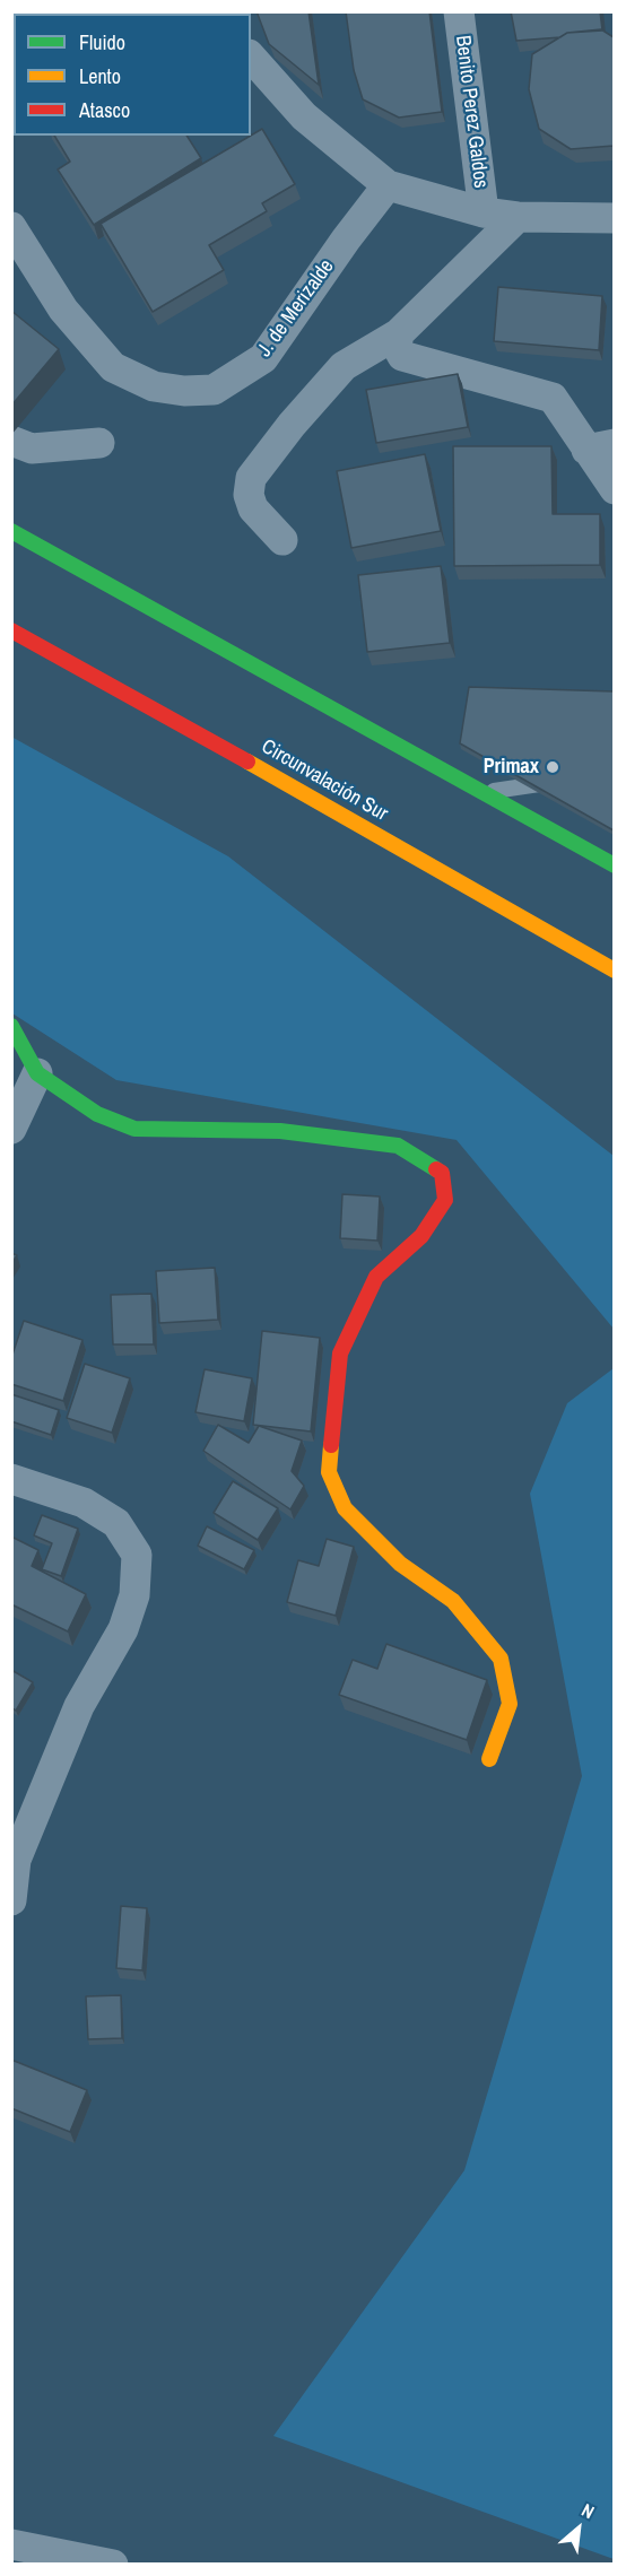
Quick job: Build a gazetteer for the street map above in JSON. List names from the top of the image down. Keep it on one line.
{"streets":{"main road":["Circunvalación Sur"],"street":["Benito Perez Galdos","J. de Merizalde"]},"places":["Primax"],"legend":["Fluido","Lento","Atasco"],"north":"top right"}
